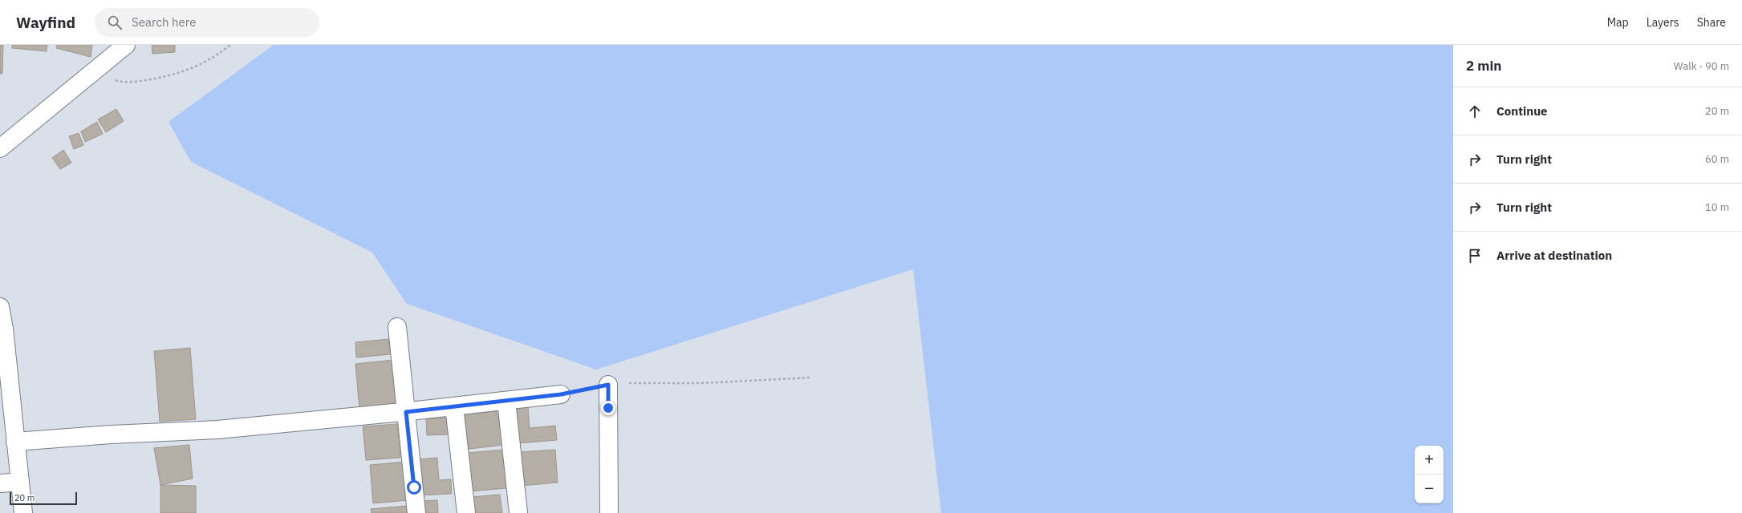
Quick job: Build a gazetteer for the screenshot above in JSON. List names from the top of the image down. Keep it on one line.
{"scale_bar":"20 m","page":{"header":"Wayfind","search":"Search here","nav":["Map","Layers","Share"],"heading":["2 min","Walk · 90 m"],"list":[["Continue","20 m"],["Turn right","60 m"],["Turn right","10 m"],"Arrive at destination"],"map_buttons":["+","−"],"scale":"20 m"}}
